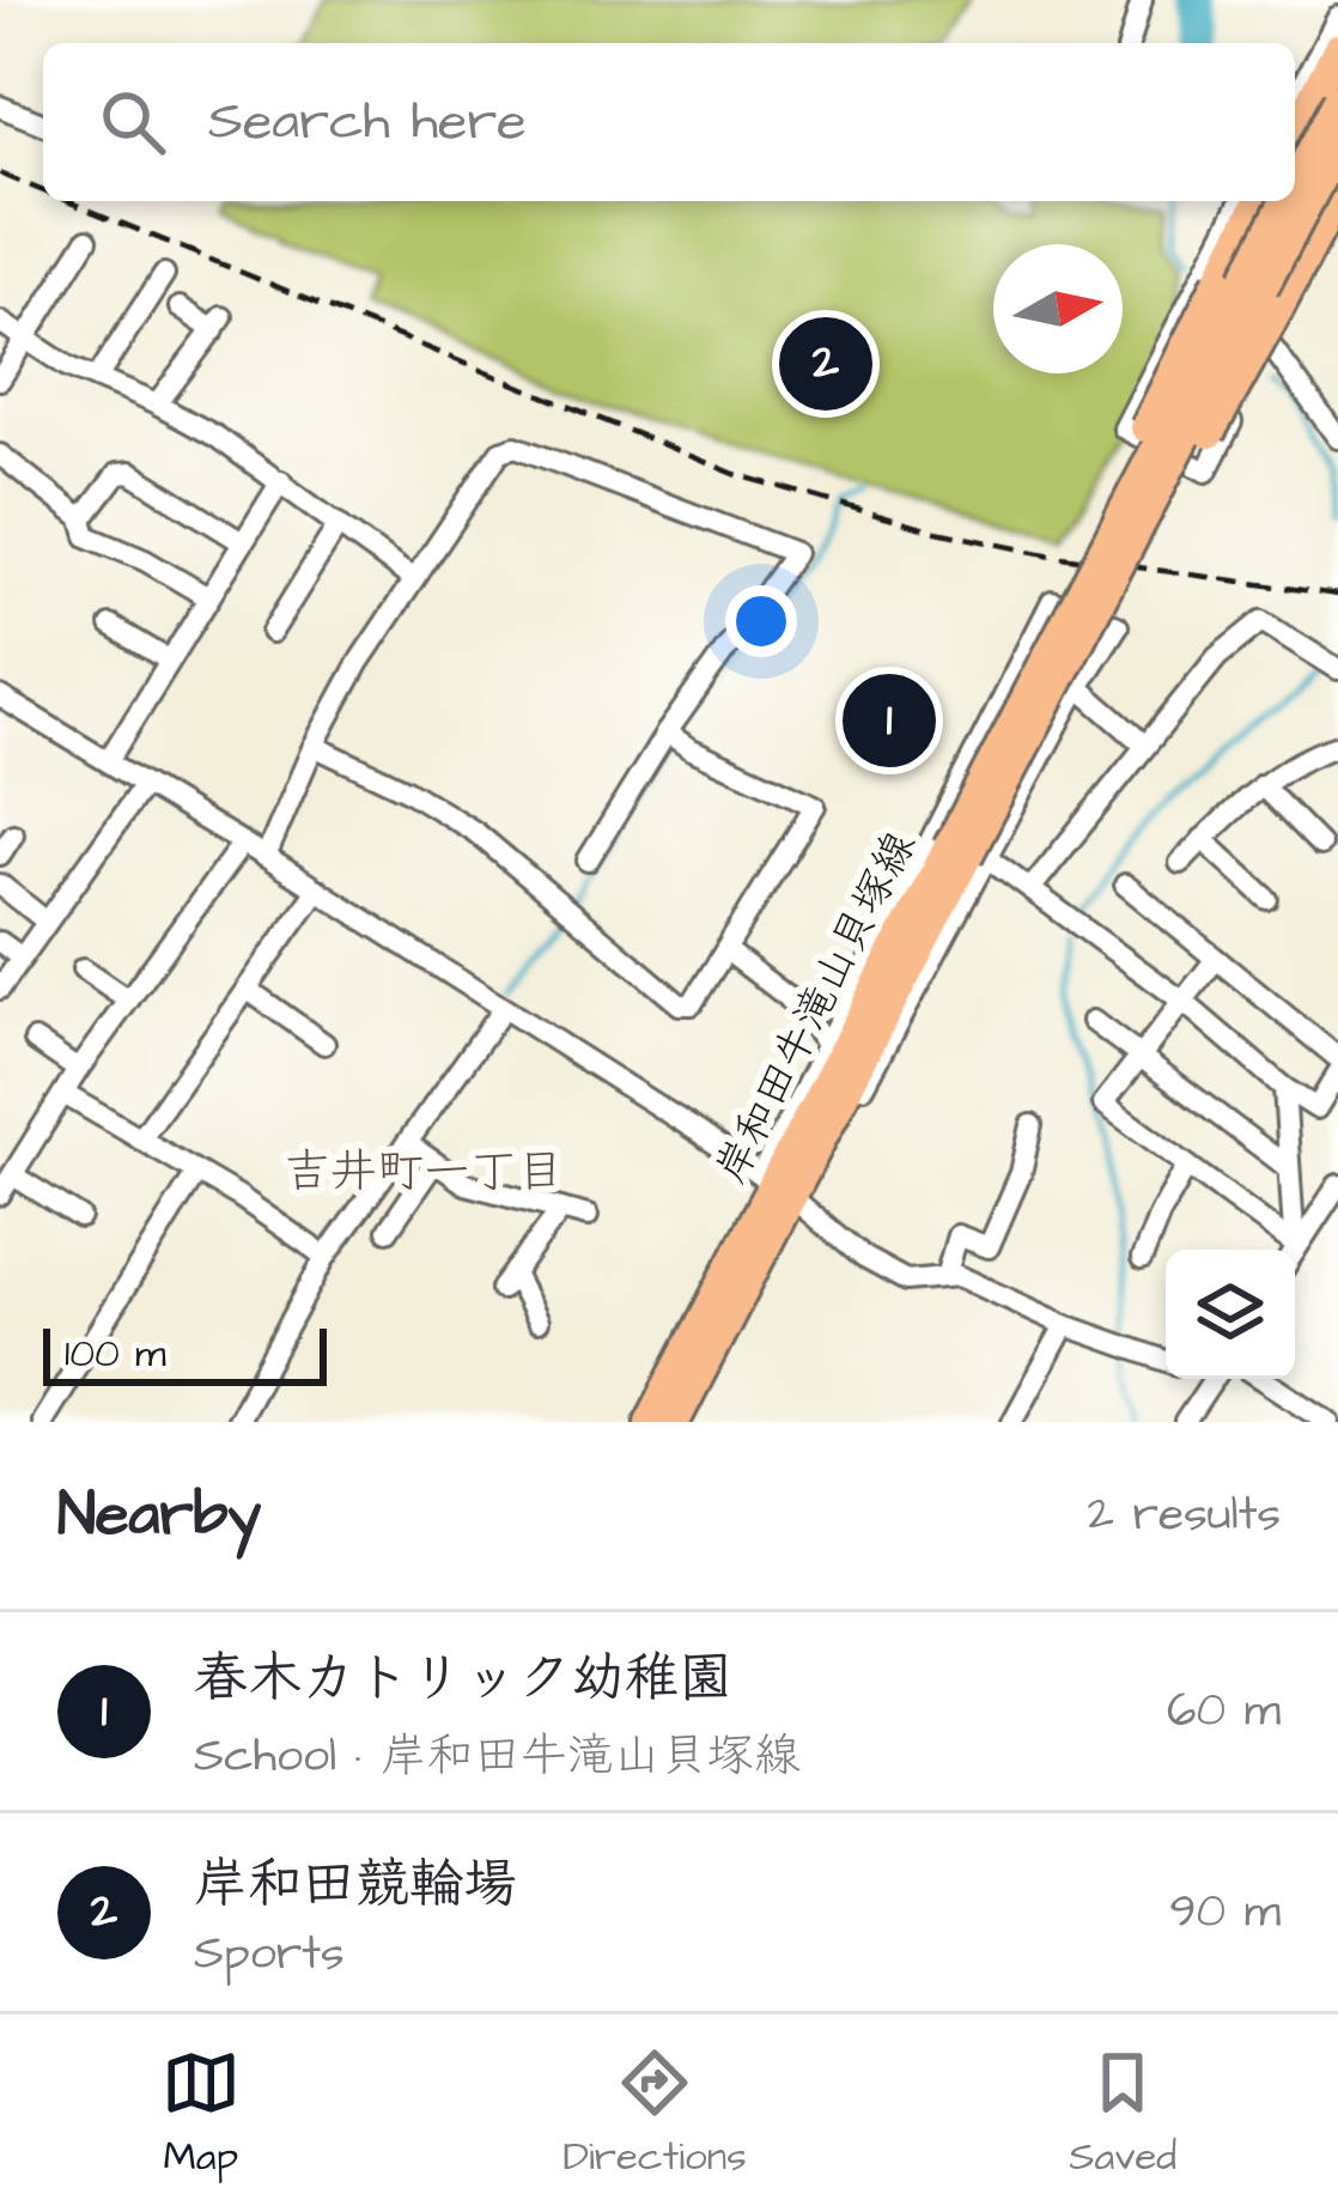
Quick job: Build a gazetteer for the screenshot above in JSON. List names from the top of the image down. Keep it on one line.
{"streets":{"main road":["岸和田牛滝山貝塚線"]},"districts":["吉井町一丁目"],"scale_bar":"100 m","north":"right","page":{"search":"Search here","pins":["2","1"],"scale":"100 m","heading":["Nearby","2 results"],"list":[{"mark":"1","name":"春木カトリック幼稚園","note":"School · 岸和田牛滝山貝塚線","value":"60 m"},{"mark":"2","name":"岸和田競輪場","note":"Sports","value":"90 m"}],"nav":["Map","Directions","Saved"]}}
